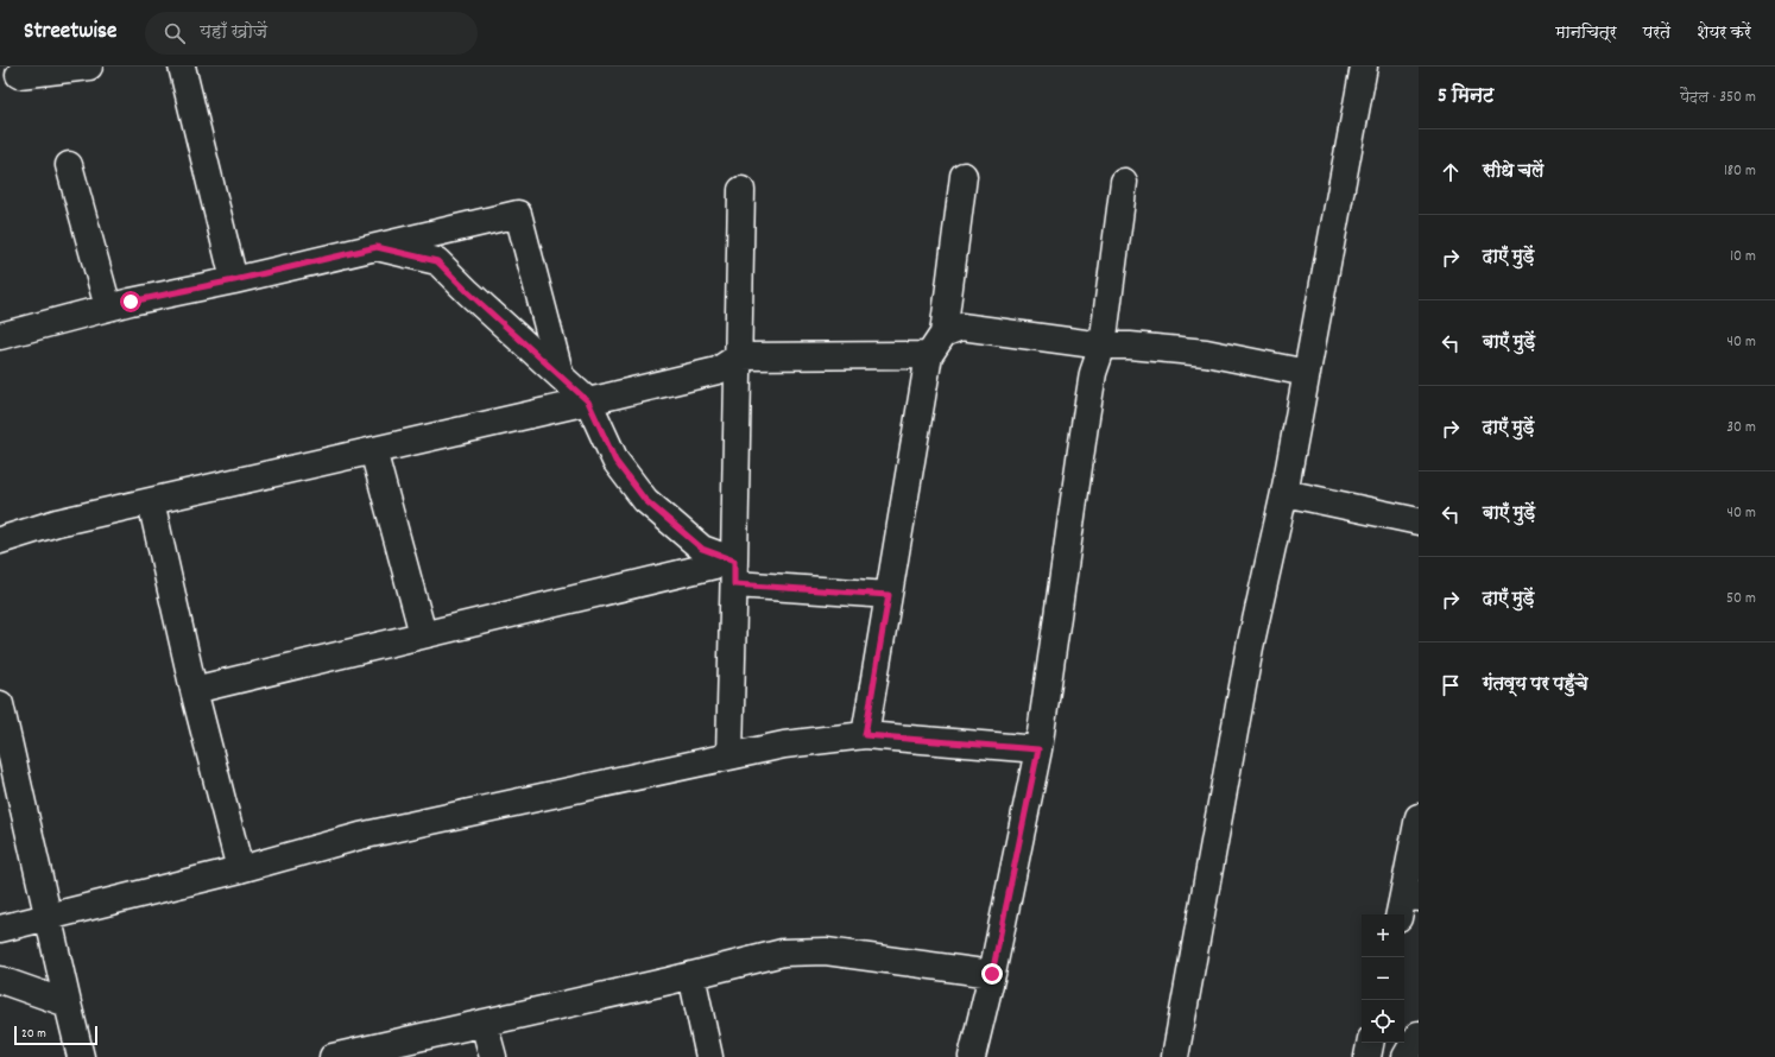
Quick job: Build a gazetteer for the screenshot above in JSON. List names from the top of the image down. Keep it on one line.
{"scale_bar":"20 m","page":{"header":"Streetwise","search":"यहाँ खोजें","nav":["मानचित्र","परतें","शेयर करें"],"heading":["5 मिनट","पैदल · 350 m"],"list":[["सीधे चलें","180 m"],["दाएँ मुड़ें","10 m"],["बाएँ मुड़ें","40 m"],["दाएँ मुड़ें","30 m"],["बाएँ मुड़ें","40 m"],["दाएँ मुड़ें","50 m"],"गंतव्य पर पहुँचे"],"map_buttons":["+","−"],"scale":"20 m"}}
